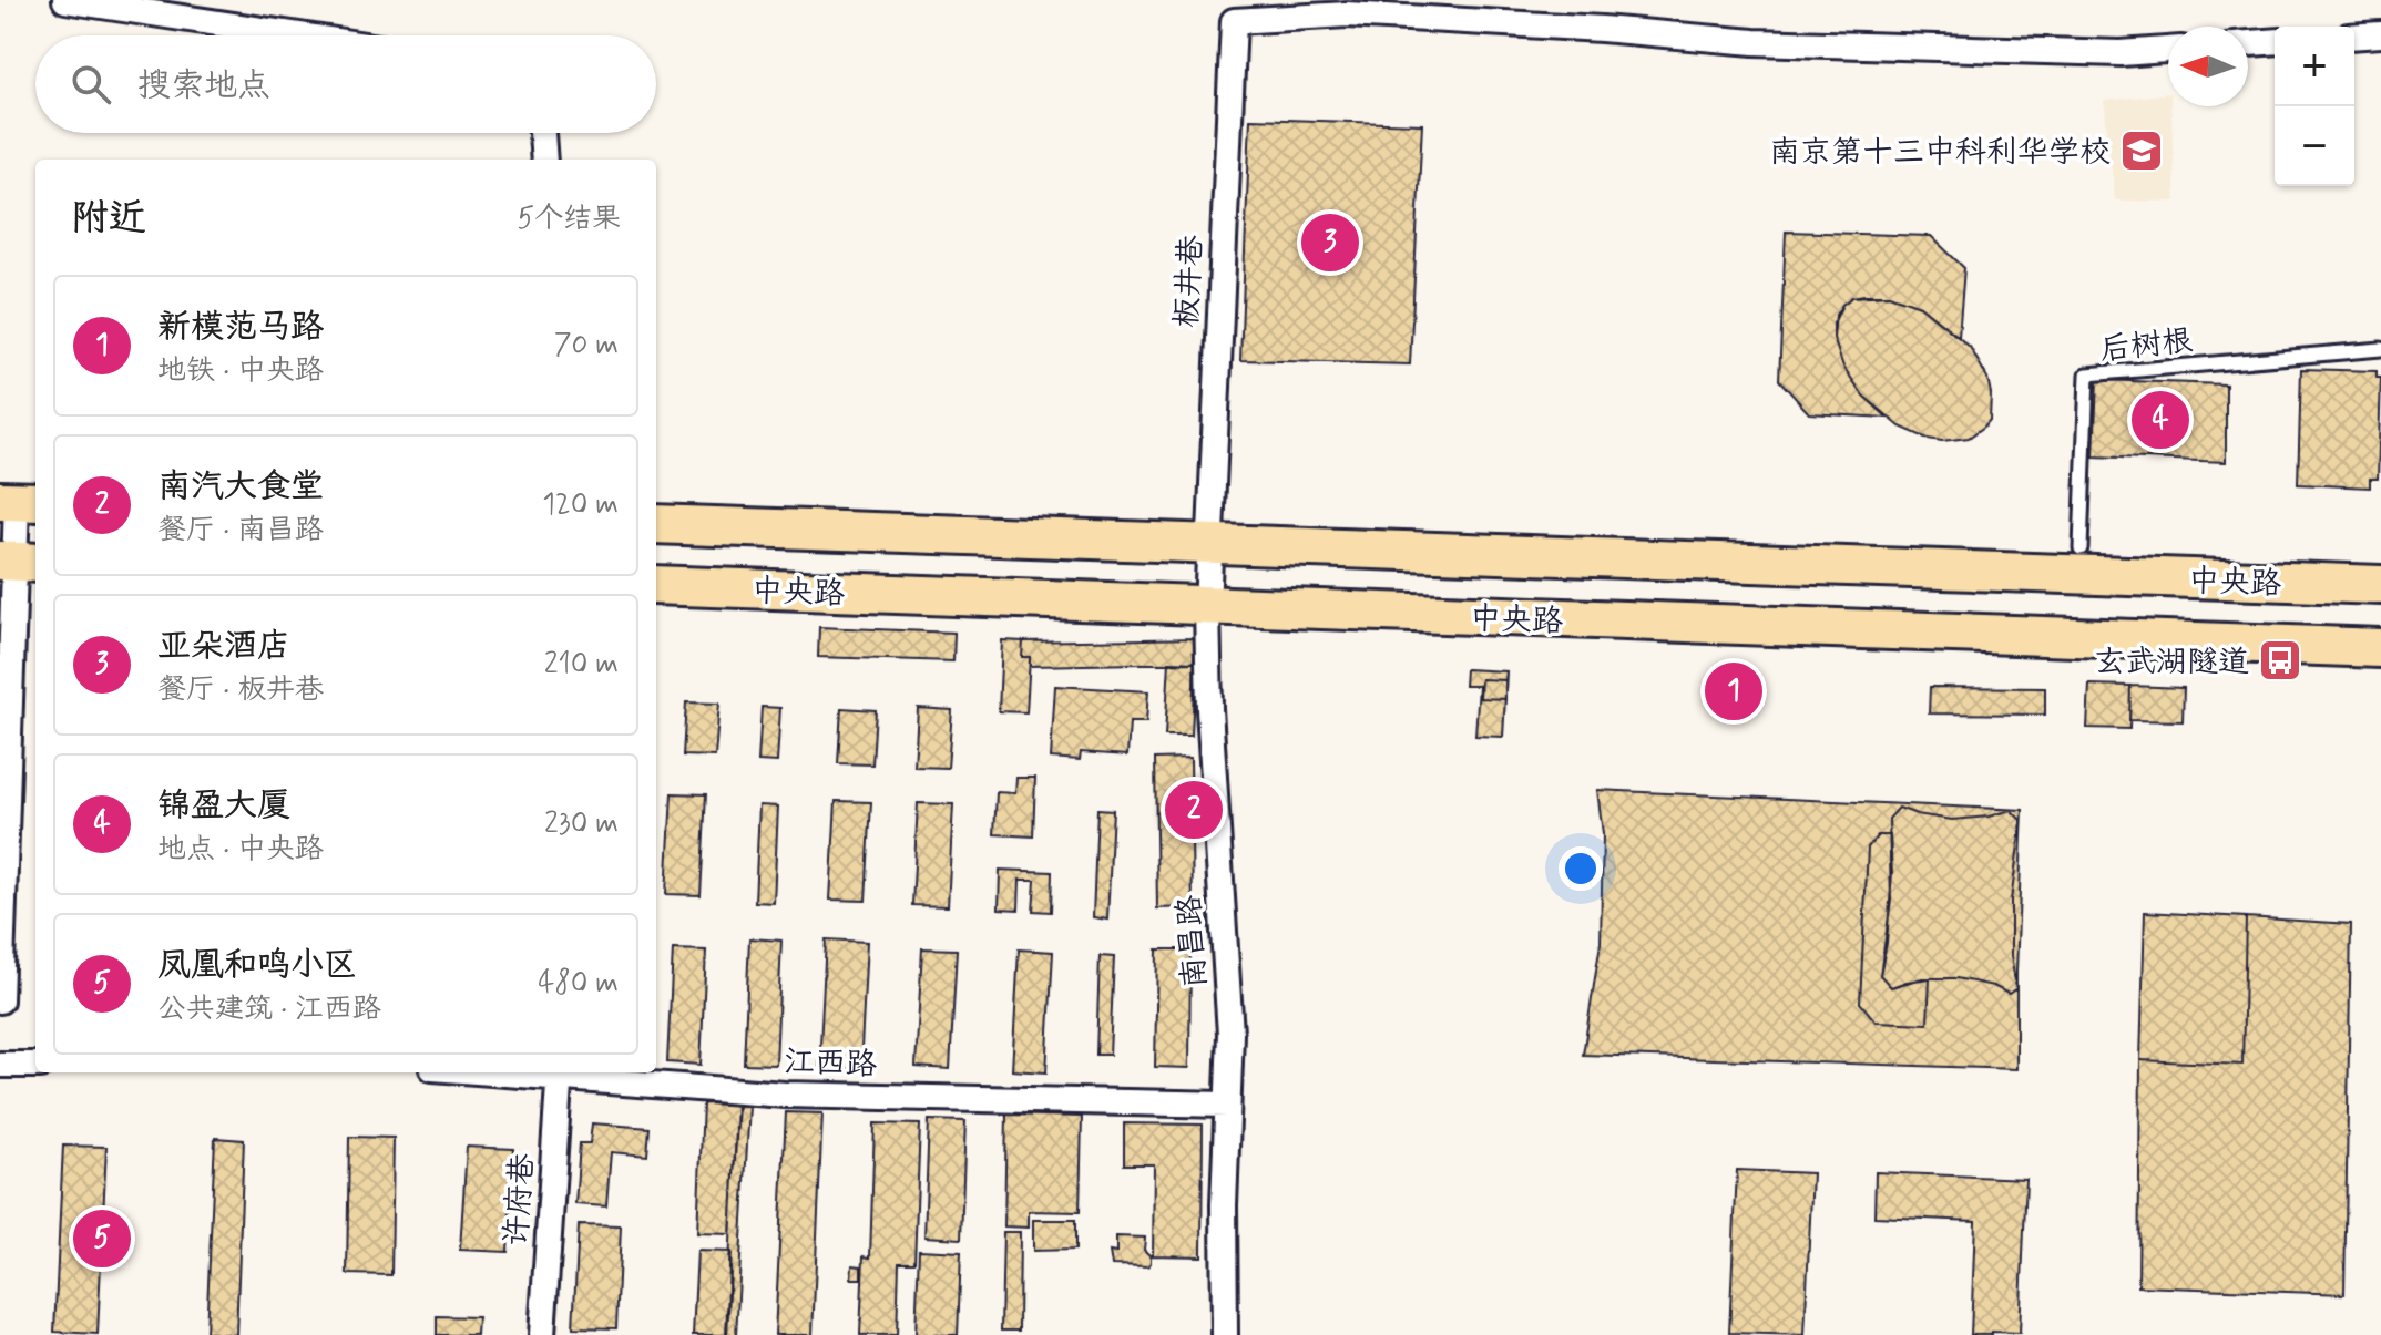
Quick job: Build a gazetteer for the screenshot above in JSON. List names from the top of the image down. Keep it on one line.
{"streets":{"main road":["中央路"],"street":["板井巷","南昌路","江西路","许府巷"],"lane":["后树根"]},"crossings":[["板井巷","中央路"],["板井巷","南昌路"],["中央路","南昌路"],["南昌路","江西路"],["江西路","许府巷"]],"places":{"school or university":["南京第十三中科利华学校"],"bus stop":["玄武湖隧道"]},"north":"left","page":{"map_buttons":["+","−"],"search":"搜索地点","heading":["附近","5个结果"],"pins":["3","4","1","2","5"],"list":[{"mark":"1","name":"新模范马路","note":"地铁 · 中央路","value":"70 m"},{"mark":"2","name":"南汽大食堂","note":"餐厅 · 南昌路","value":"120 m"},{"mark":"3","name":"亚朵酒店","note":"餐厅 · 板井巷","value":"210 m"},{"mark":"4","name":"锦盈大厦","note":"地点 · 中央路","value":"230 m"},{"mark":"5","name":"凤凰和鸣小区","note":"公共建筑 · 江西路","value":"480 m"}]}}
